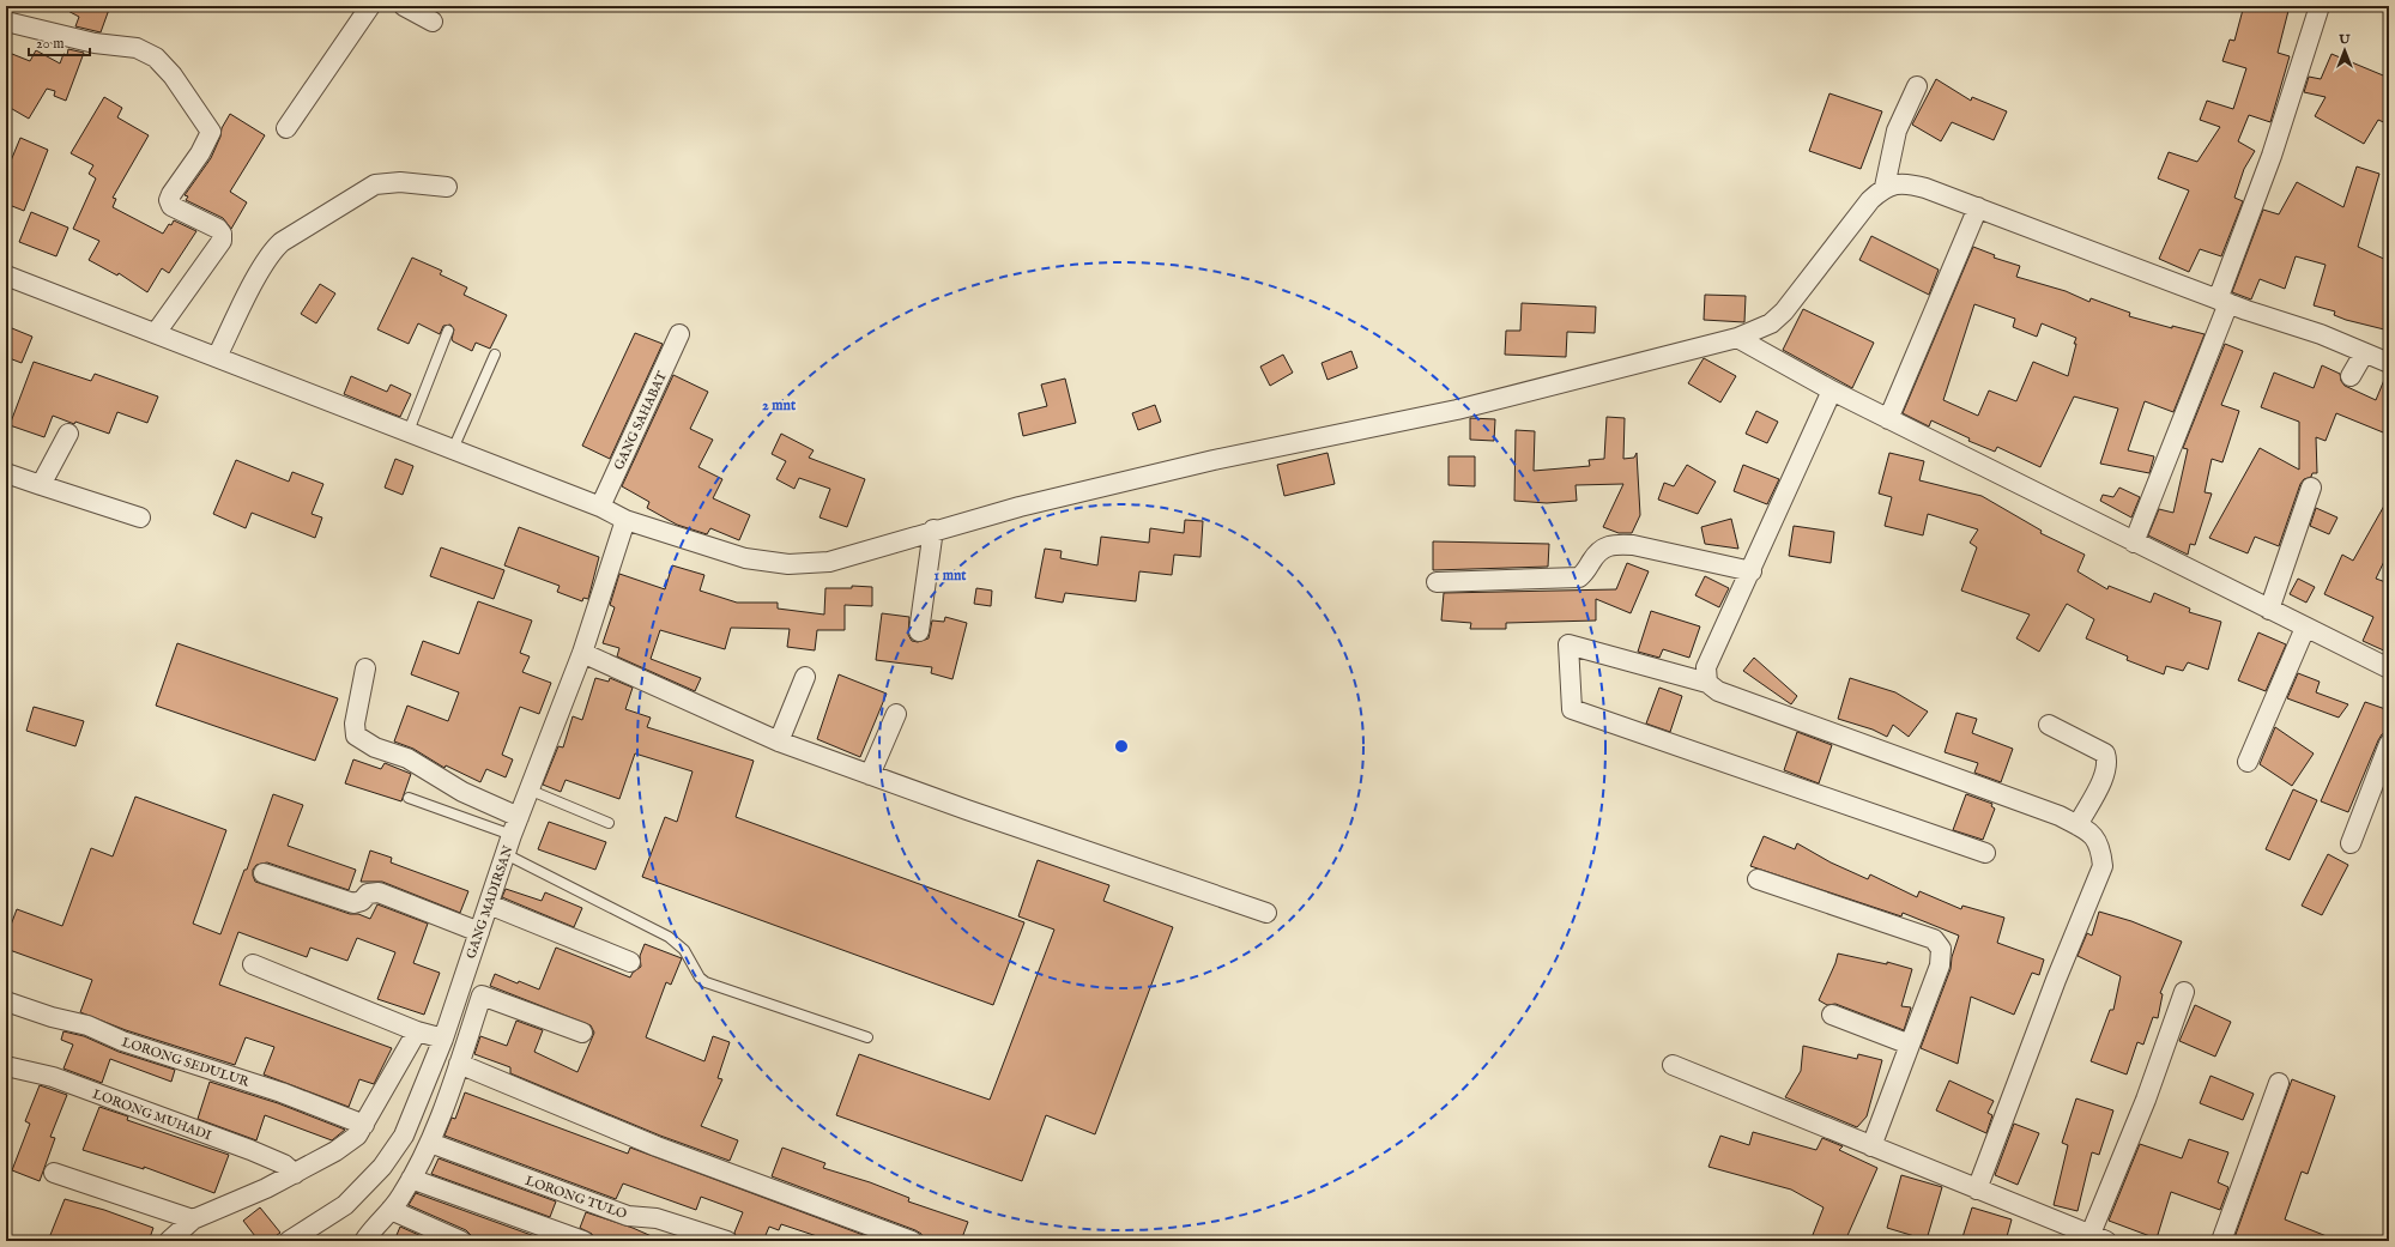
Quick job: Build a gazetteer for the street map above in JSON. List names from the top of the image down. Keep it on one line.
{"streets":{"street":["GANG SAHABAT","GANG MADIRSAN","LORONG SEDULUR","LORONG MUHADI","LORONG TULO"]},"scale_bar":"20 m","north":"top","rings":["2 mnt","1 mnt"]}
